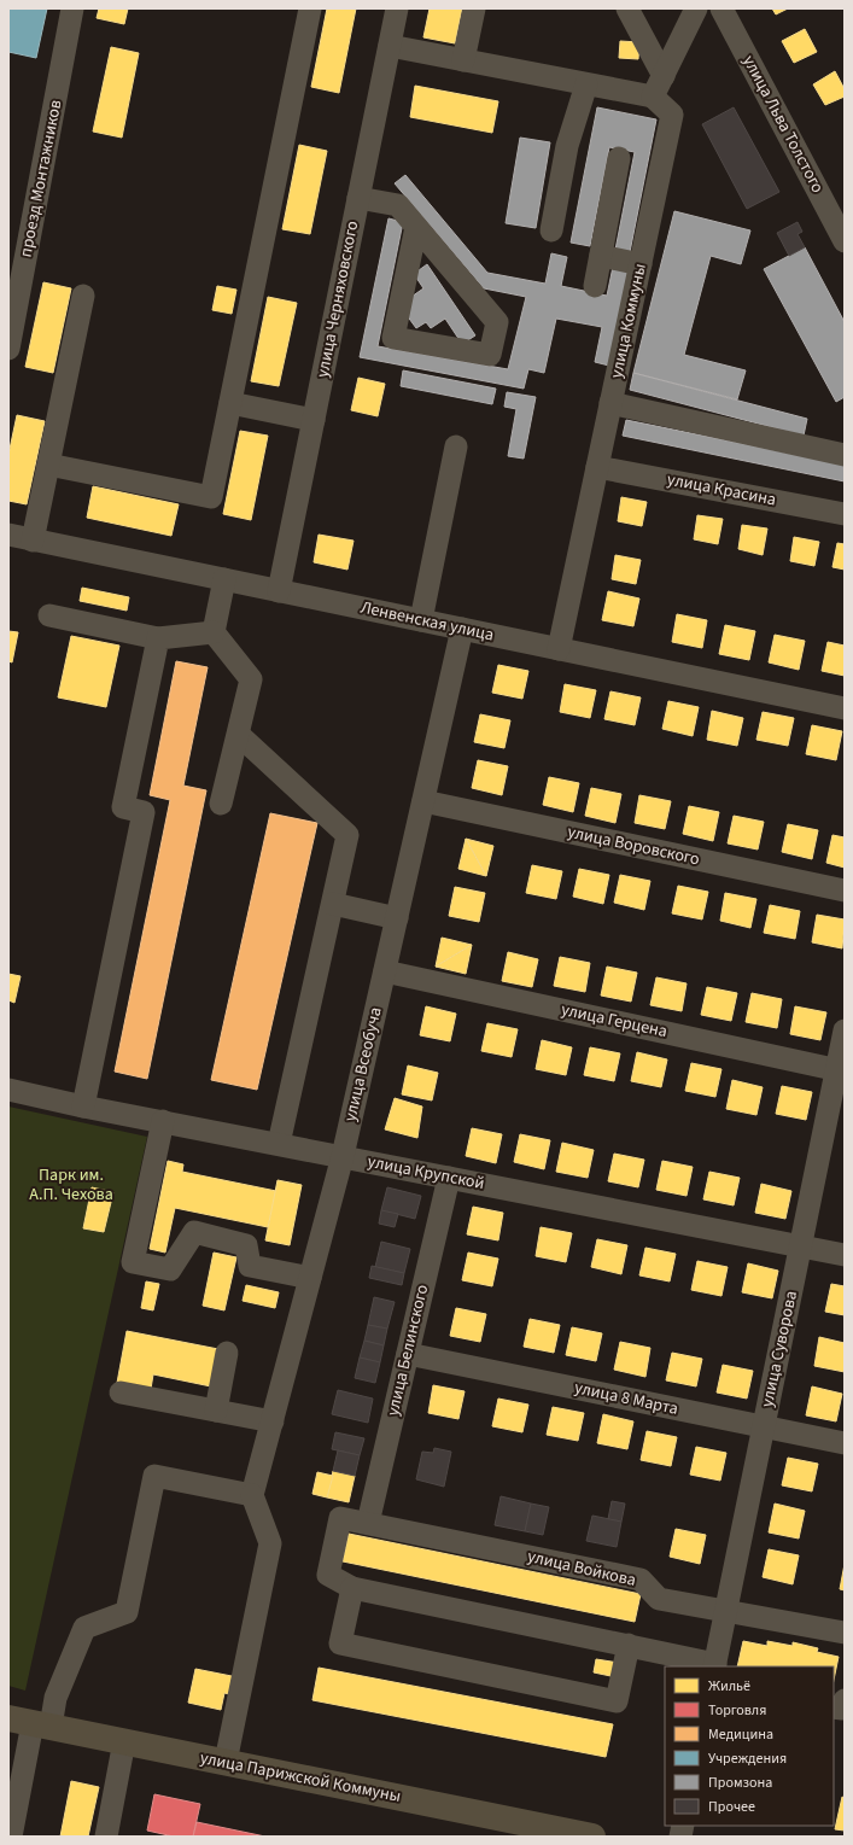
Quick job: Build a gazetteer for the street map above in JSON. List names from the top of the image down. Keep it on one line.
{"streets":{"main road":["улица Парижской Коммуны"],"street":["улица Льва Толстого","проезд Монтажников","улица Черняховского","улица Коммуны","улица Красина","Ленвенская улица","улица Воровского","улица Герцена","улица Всеобуча","улица Крупской","улица Суворова","улица Белинского","улица 8 Марта","улица Войкова"]},"crossings":[["улица Черняховского","Ленвенская улица"],["улица Коммуны","улица Красина"],["улица Коммуны","Ленвенская улица"],["Ленвенская улица","улица Всеобуча"],["улица Воровского","улица Всеобуча"],["улица Герцена","улица Всеобуча"],["улица Герцена","улица Суворова"],["улица Всеобуча","улица Крупской"],["улица Крупской","улица Суворова"],["улица Крупской","улица Белинского"],["улица Суворова","улица 8 Марта"],["улица Суворова","улица Войкова"],["улица Белинского","улица 8 Марта"],["улица Белинского","улица Войкова"]],"parks":["Парк им. А.П. Чехова"],"legend":["Жильё","Торговля","Медицина","Учреждения","Промзона","Прочее"]}
